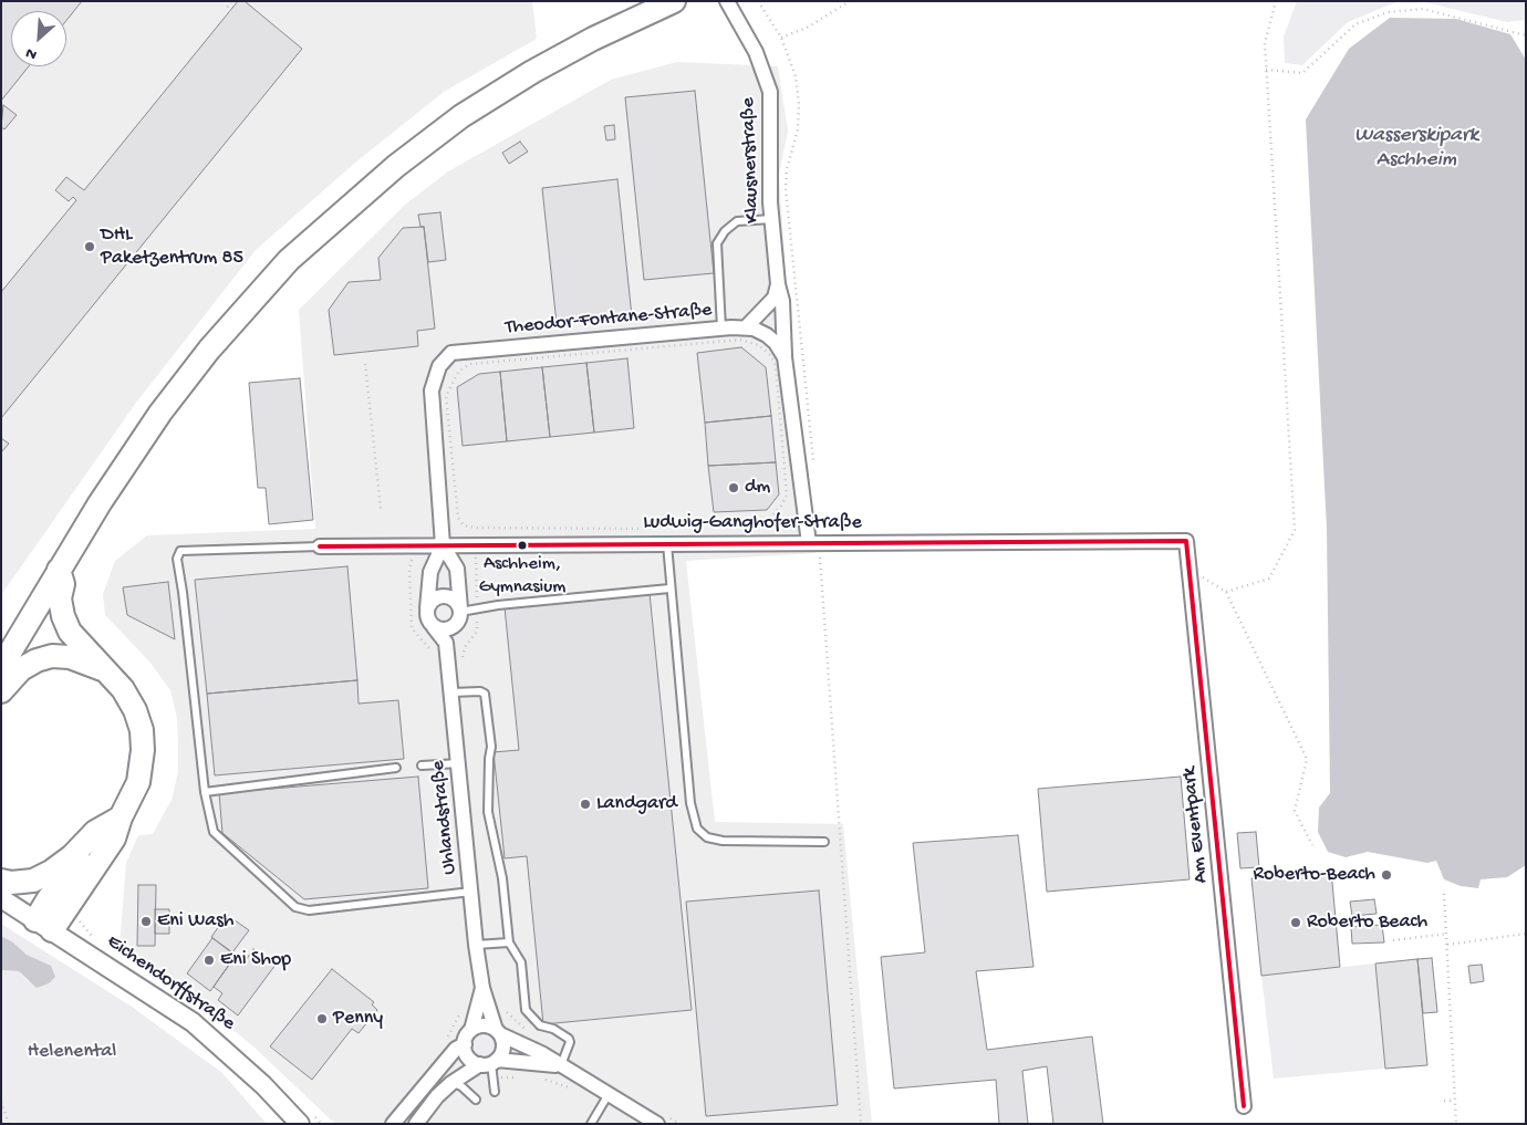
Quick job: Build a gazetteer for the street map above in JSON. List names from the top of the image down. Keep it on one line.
{"streets":{"street":["Klausnerstraße","Theodor-Fontane-Straße","Ludwig-Ganghofer-Straße","Uhlandstraße","Am Eventpark","Eichendorffstraße"]},"crossings":[["Klausnerstraße","Theodor-Fontane-Straße"],["Klausnerstraße","Ludwig-Ganghofer-Straße"],["Theodor-Fontane-Straße","Ludwig-Ganghofer-Straße"],["Ludwig-Ganghofer-Straße","Am Eventpark"]],"water":["Wasserskipark Aschheim"],"parks":["Helenental"],"places":["DHL Paketzentrum 85","dm","Aschheim, Gymnasium","Landgard","Roberto-Beach","Eni Wash","Roberto Beach","Eni Shop","Penny"],"north":"bottom left"}
